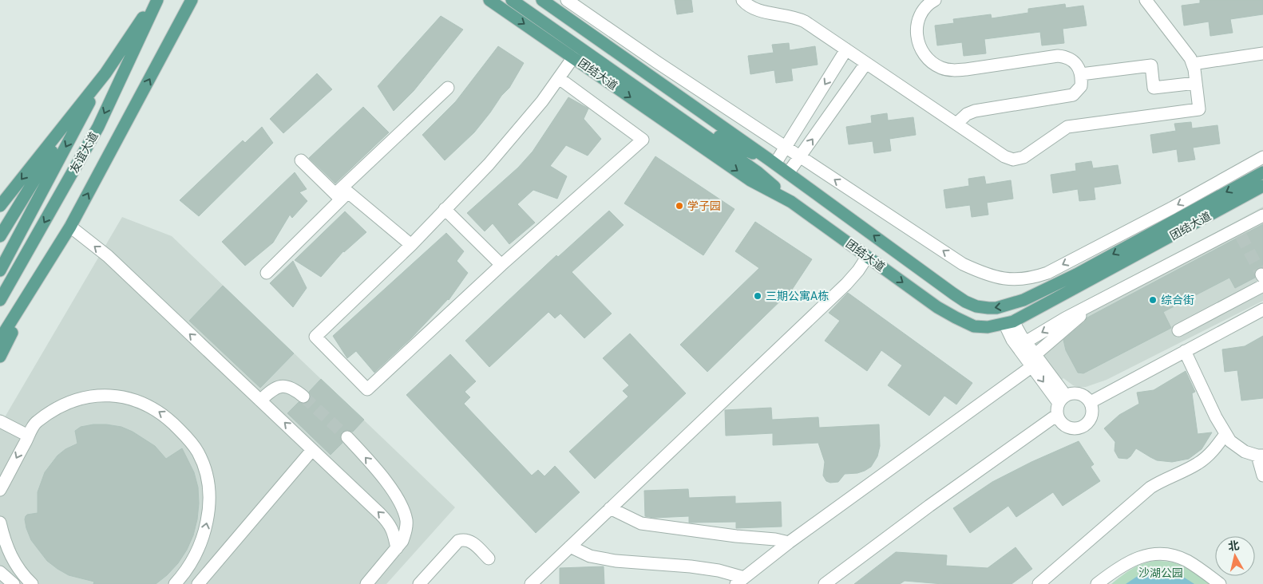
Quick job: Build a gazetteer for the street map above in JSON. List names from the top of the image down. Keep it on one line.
{"streets":{"main road":["团结大道","友谊大道"]},"parks":["沙湖公园"],"places":["学子园","三期公寓A栋","综合街"],"north":"top"}
